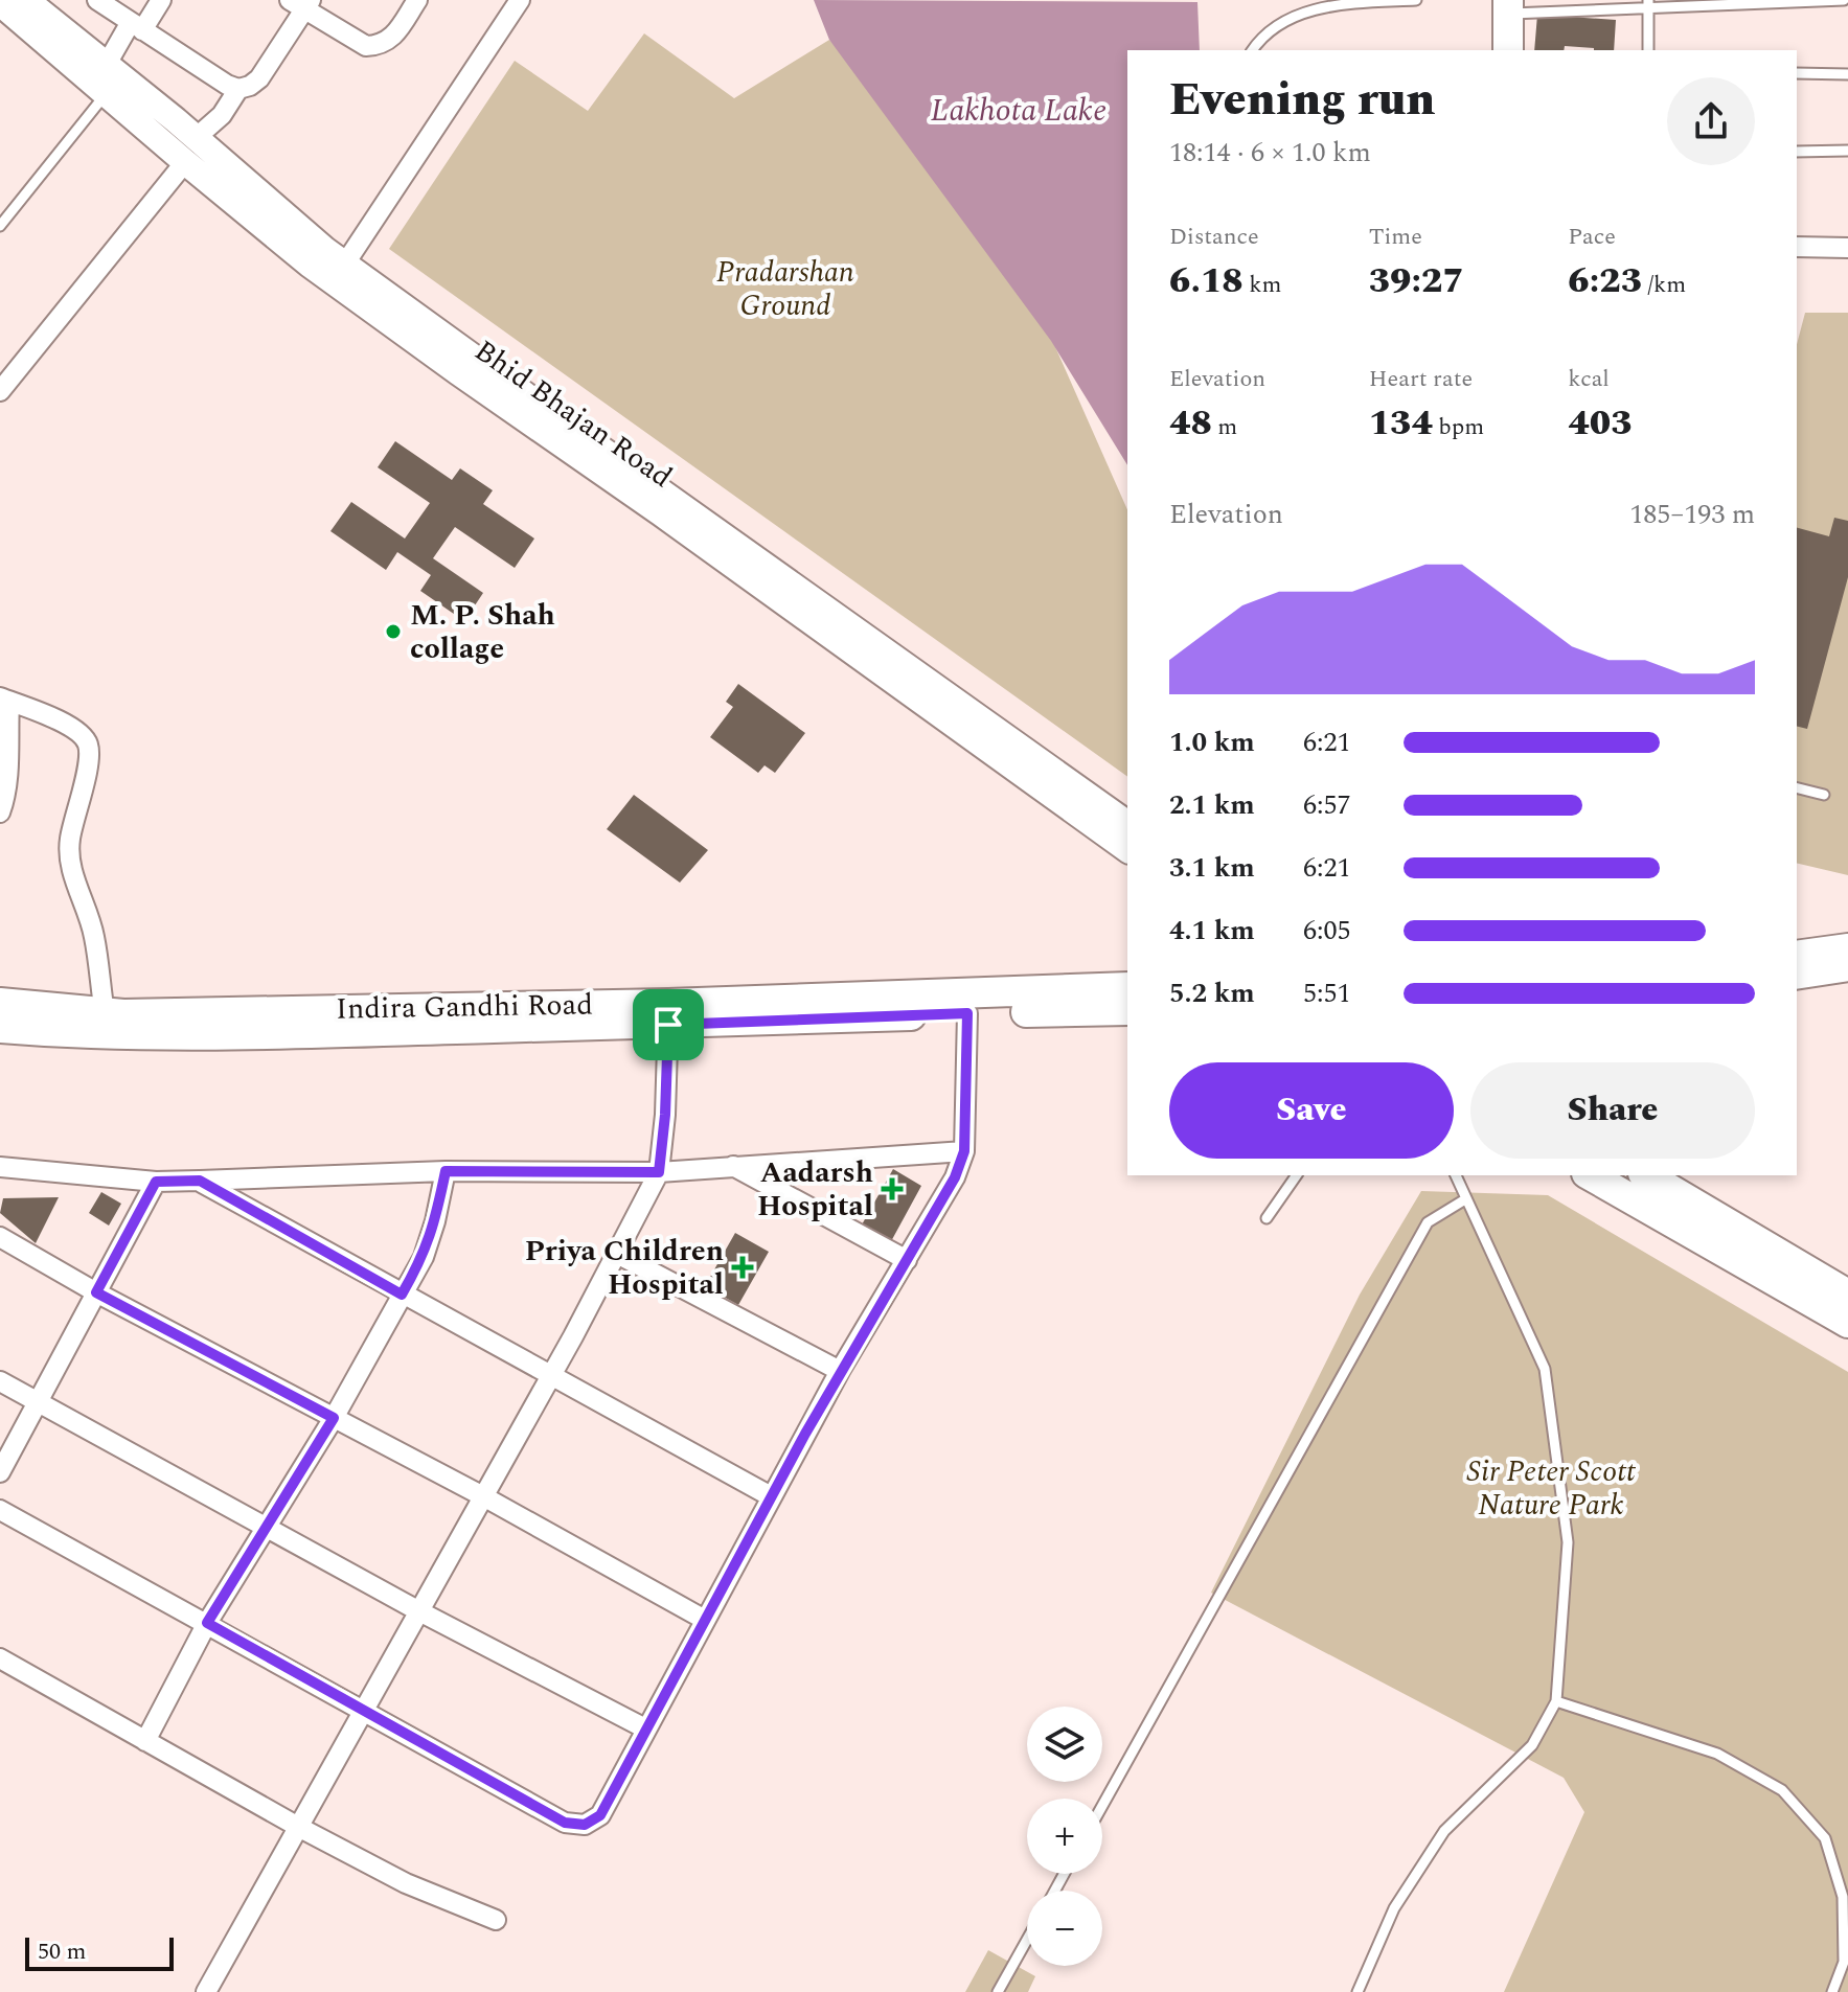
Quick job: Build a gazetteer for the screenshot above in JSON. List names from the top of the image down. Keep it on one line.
{"streets":{"main road":["Bhid Bhajan Road","Indira Gandhi Road"]},"water":["Lakhota Lake"],"parks":["Pradarshan Ground","Sir Peter Scott Nature Park"],"places":{"other":["M. P. Shah collage"],"health":["Aadarsh Hospital","Priya Children Hospital"]},"scale_bar":"50 m","page":{"heading":["Evening run","18:14 · 6 × 1.0 km"],"stats":[["Distance","6.18 km"],["Time","39:27"],["Pace","6:23 /km"],["Elevation","48 m"],["Heart rate","134 bpm"],["kcal","403"]],"chart":["Elevation","185–193 m"],"list":[{"name":"1.0 km","note":"6:21"},{"name":"2.1 km","note":"6:57"},{"name":"3.1 km","note":"6:21"},{"name":"4.1 km","note":"6:05"},{"name":"5.2 km","note":"5:51"}],"buttons":["Save","Share"],"map_buttons":["+","−"],"scale":"50 m"}}
